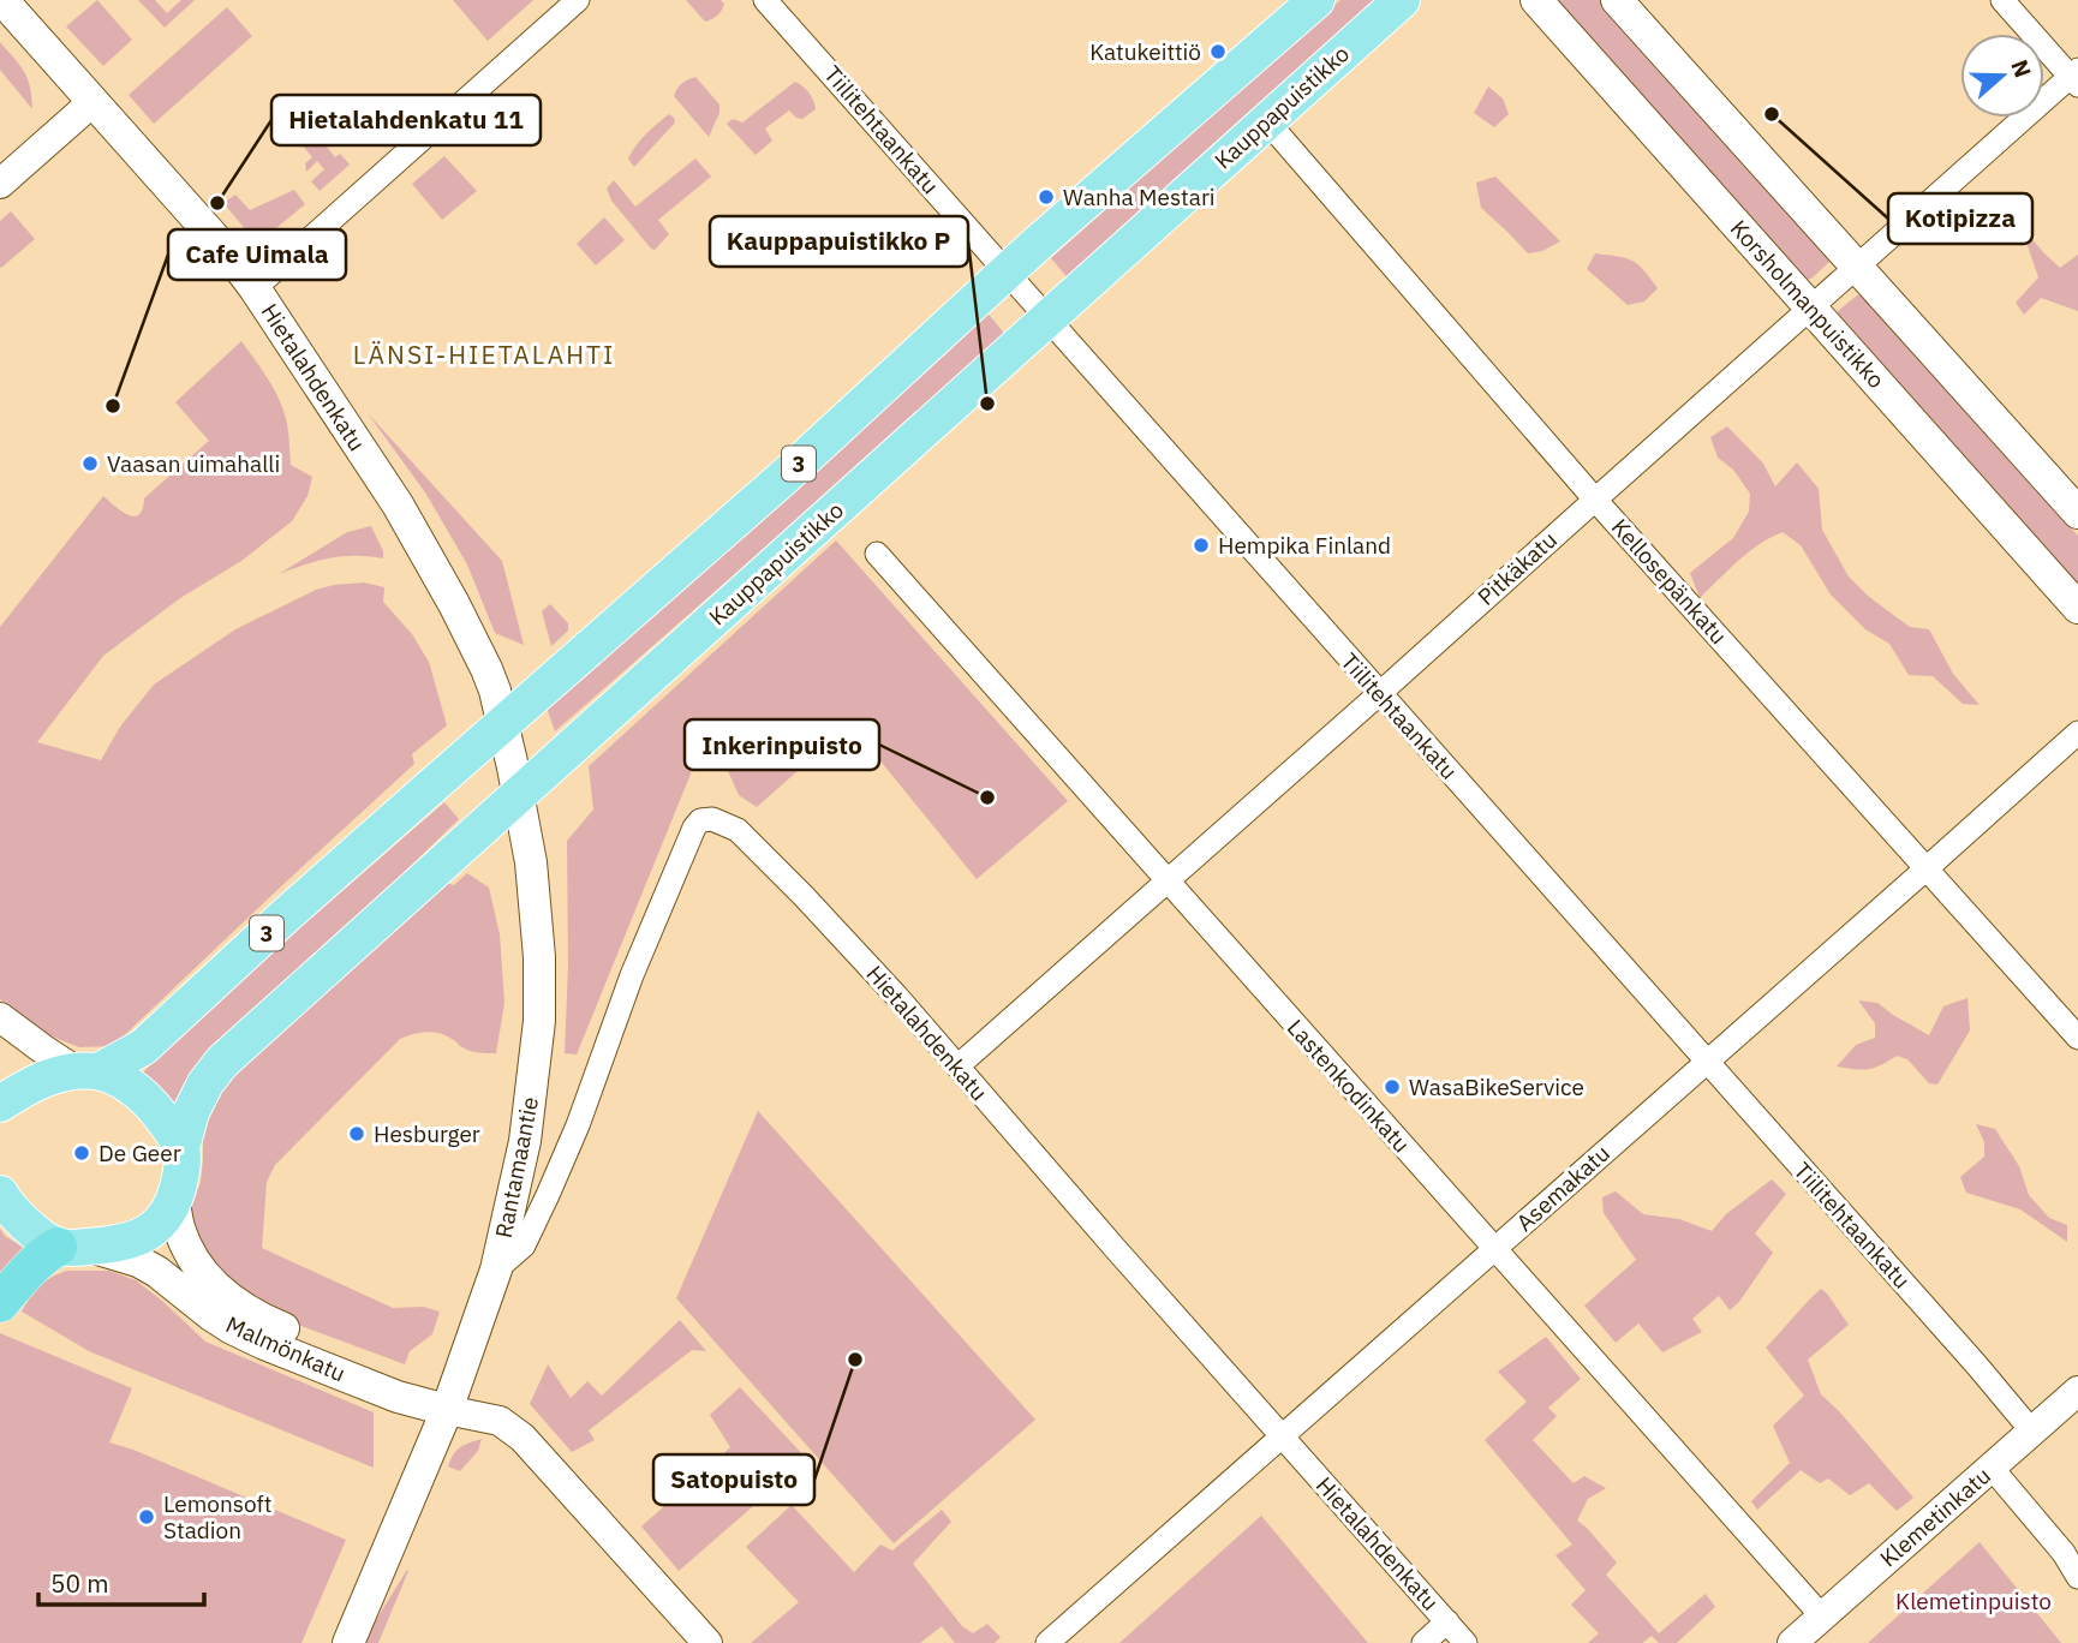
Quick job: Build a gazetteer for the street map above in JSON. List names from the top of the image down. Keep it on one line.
{"streets":{"main road":["Kauppapuistikko","Korsholmanpuistikko","Hietalahdenkatu","3","Rantamaantie","Malmönkatu"],"street":["Tiilitehtaankatu","Pitkäkatu","Kellosepänkatu","Lastenkodinkatu","Asemakatu","Klemetinkatu"]},"crossings":[["Kauppapuistikko","Tiilitehtaankatu"],["Kauppapuistikko","Kellosepänkatu"],["Kauppapuistikko","Malmönkatu"],["Tiilitehtaankatu","3"],["Tiilitehtaankatu","Pitkäkatu"],["Tiilitehtaankatu","Asemakatu"],["Tiilitehtaankatu","Klemetinkatu"],["Korsholmanpuistikko","Pitkäkatu"],["Hietalahdenkatu","Pitkäkatu"],["Hietalahdenkatu","Rantamaantie"],["Hietalahdenkatu","Asemakatu"],["Pitkäkatu","Kellosepänkatu"],["Pitkäkatu","Lastenkodinkatu"],["Kellosepänkatu","Asemakatu"],["Lastenkodinkatu","Asemakatu"],["Lastenkodinkatu","Klemetinkatu"],["Rantamaantie","Malmönkatu"]],"districts":["LÄNSI-HIETALAHTI"],"parks":["Klemetinpuisto"],"places":["Katukeittiö","Kotipizza","Wanha Mestari","Hietalahdenkatu 11","Kauppapuistikko P","Cafe Uimala","Vaasan uimahalli","Hempika Finland","Inkerinpuisto","WasaBikeService","Hesburger","De Geer","Satopuisto","Lemonsoft Stadion"],"scale_bar":"50 m","north":"right"}
